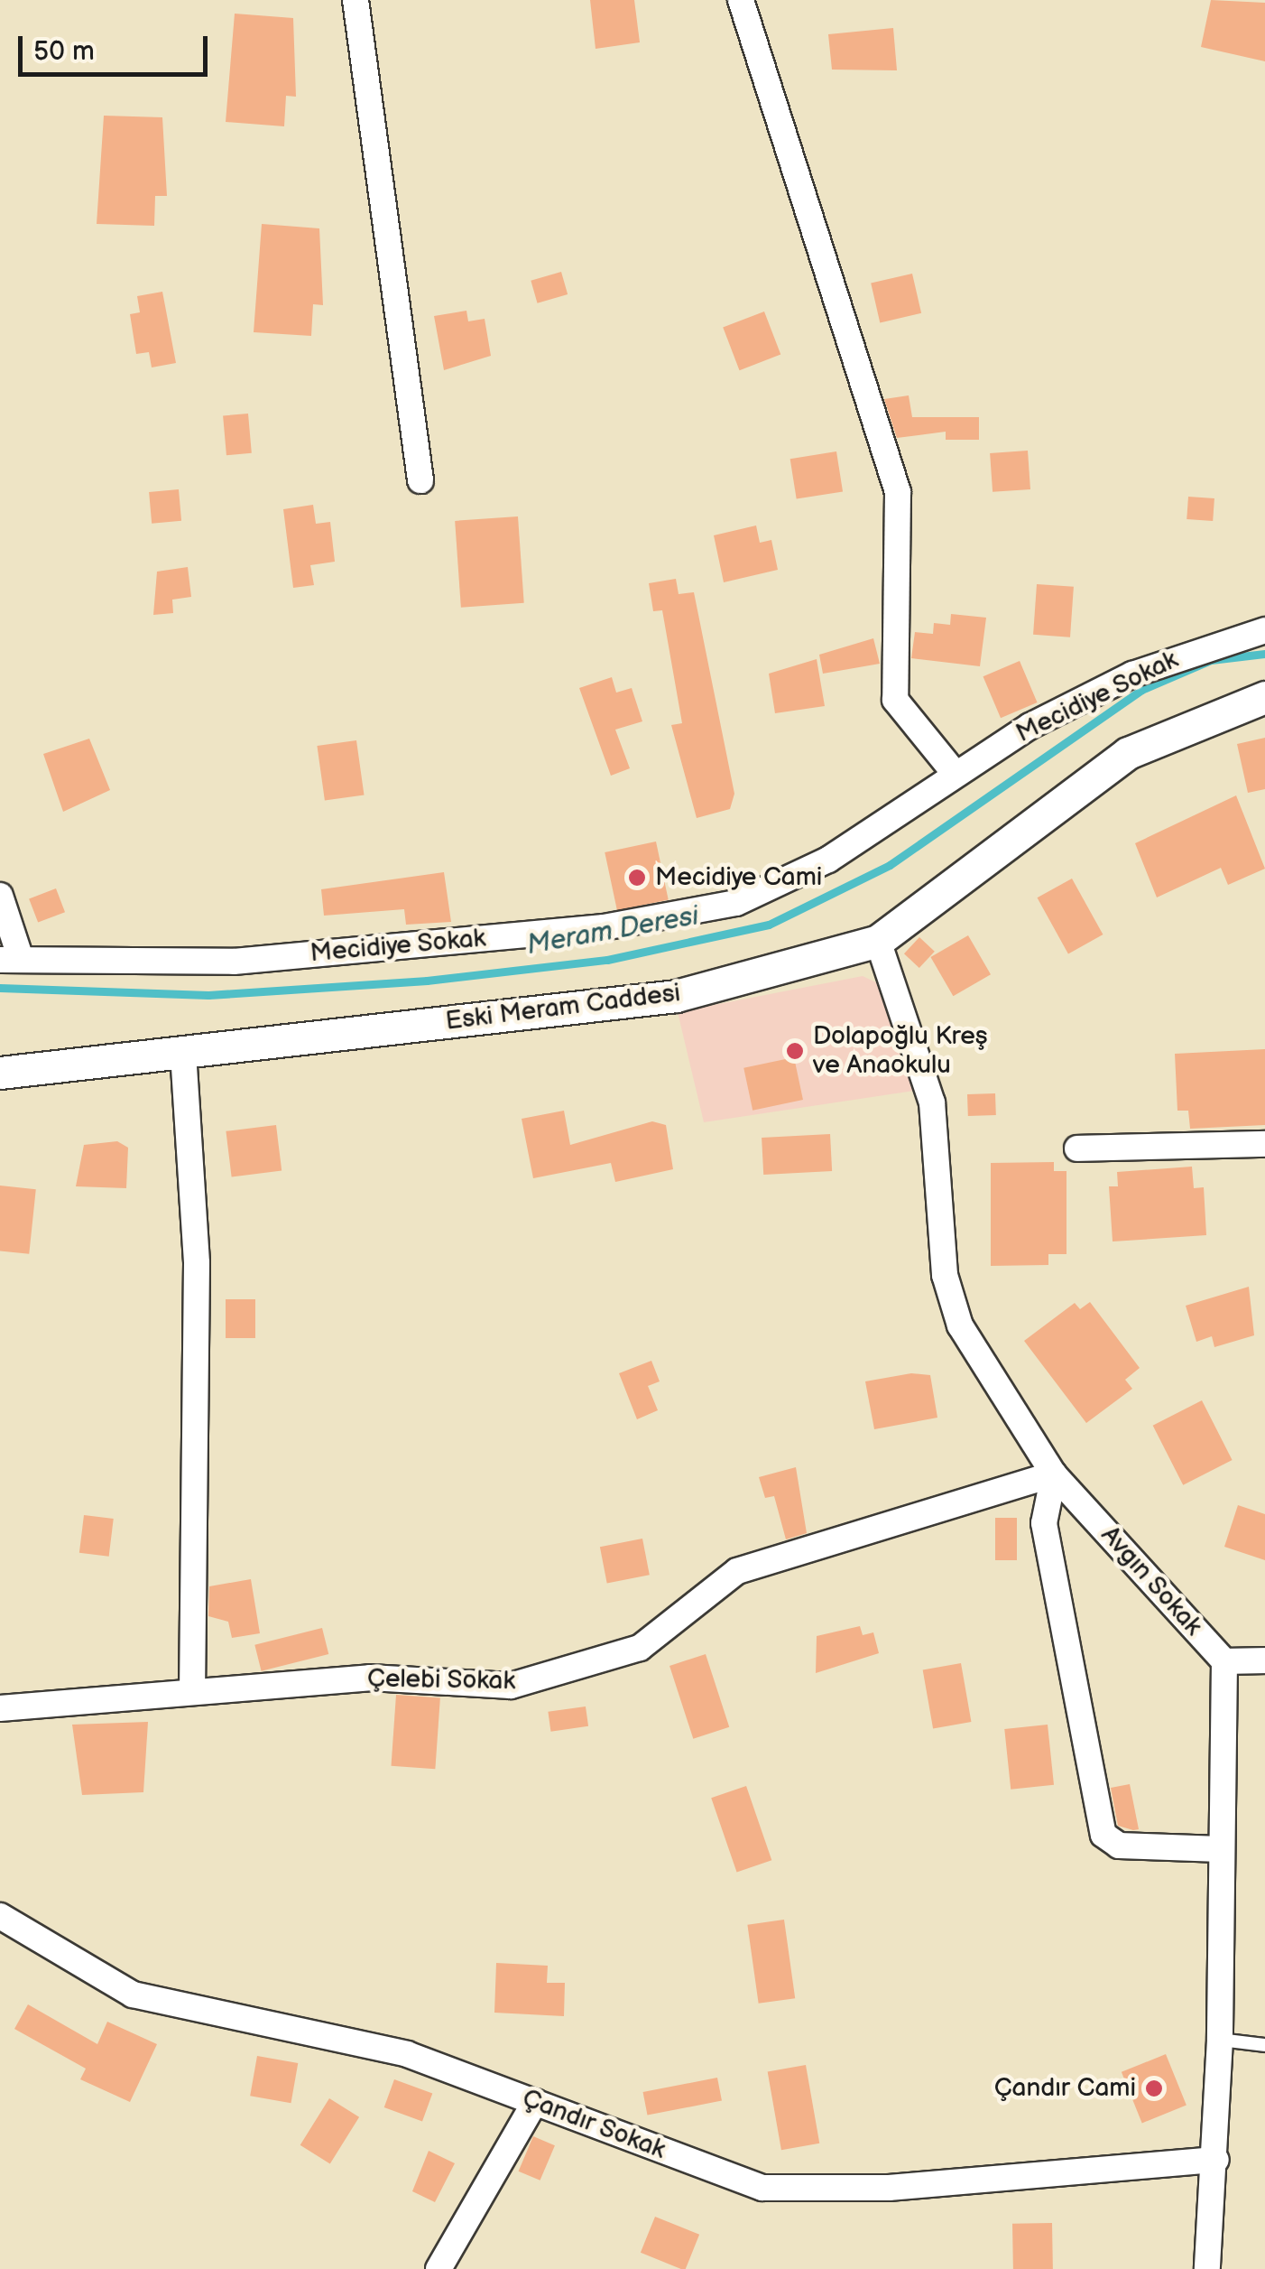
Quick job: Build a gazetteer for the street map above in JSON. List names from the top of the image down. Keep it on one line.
{"streets":{"street":["Mecidiye Sokak","Eski Meram Caddesi","Avgın Sokak","Çelebi Sokak","Çandır Sokak"]},"crossings":[["Eski Meram Caddesi","Avgın Sokak"],["Avgın Sokak","Çelebi Sokak"]],"water":["Meram Deresi"],"places":["Mecidiye Cami","Dolapoğlu Kreş ve Anaokulu","Çandır Cami"],"scale_bar":"50 m"}
